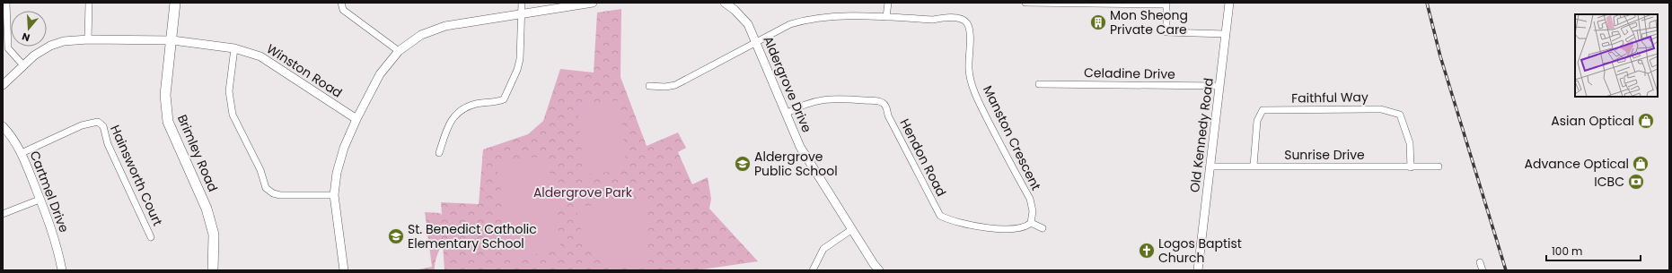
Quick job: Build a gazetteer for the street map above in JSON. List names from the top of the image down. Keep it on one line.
{"streets":{"main road":["Brimley Road"],"street":["Winston Road","Celadine Drive","Aldergrove Drive","Faithful Way","Old Kennedy Road","Manston Crescent","Sunrise Drive","Hendon Road","Hainsworth Court","Cartmel Drive"]},"crossings":[["Winston Road","Brimley Road"],["Celadine Drive","Old Kennedy Road"],["Aldergrove Drive","Manston Crescent"],["Aldergrove Drive","Hendon Road"],["Faithful Way","Sunrise Drive"],["Old Kennedy Road","Sunrise Drive"],["Manston Crescent","Hendon Road"],["Hainsworth Court","Cartmel Drive"]],"parks":["Aldergrove Park"],"places":{"building":["Mon Sheong Private Care"],"shop":["Asian Optical","Advance Optical"],"school or university":["Aldergrove Public School","St. Benedict Catholic Elementary School"],"bank":["ICBC"],"church":["Logos Baptist Church"]},"scale_bar":"100 m","north":"bottom"}
